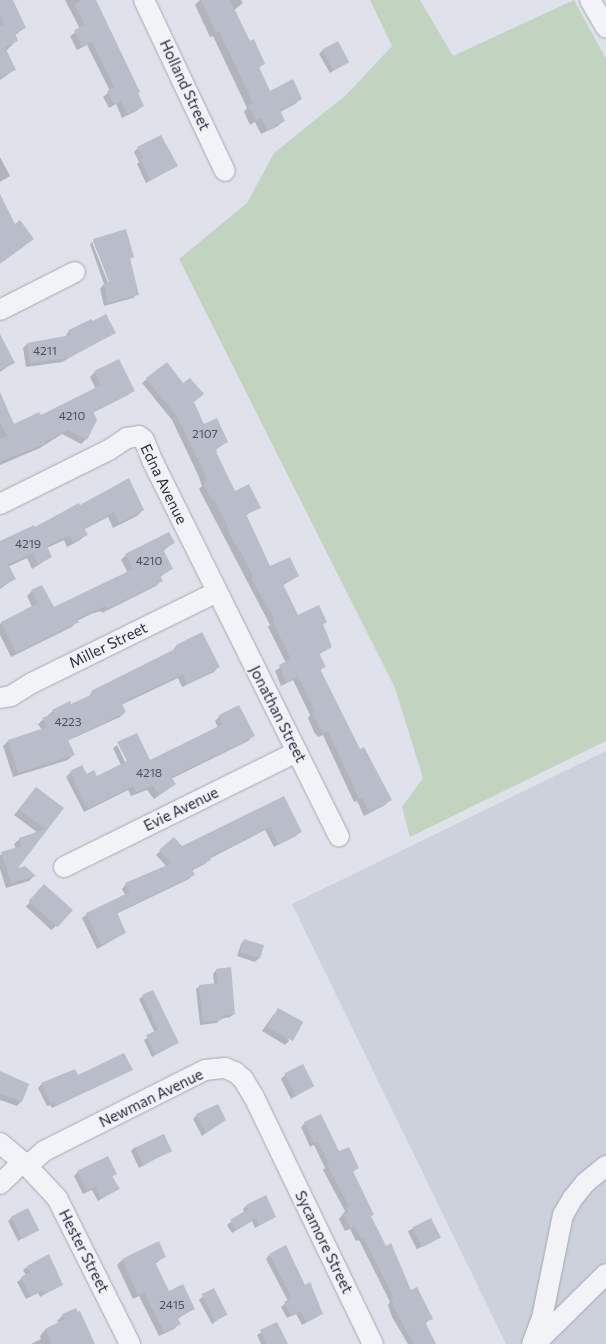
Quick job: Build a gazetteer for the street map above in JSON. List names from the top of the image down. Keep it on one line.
{"streets":{"street":["Holland Street","Edna Avenue","Miller Street","Jonathan Street","Evie Avenue","Newman Avenue","Sycamore Street","Hester Street"]},"crossings":[["Edna Avenue","Miller Street"],["Edna Avenue","Jonathan Street"],["Miller Street","Jonathan Street"],["Jonathan Street","Evie Avenue"],["Newman Avenue","Sycamore Street"],["Newman Avenue","Hester Street"]],"house_numbers":["4211","4210","2107","4219","4210","4223","4218","2415"]}
